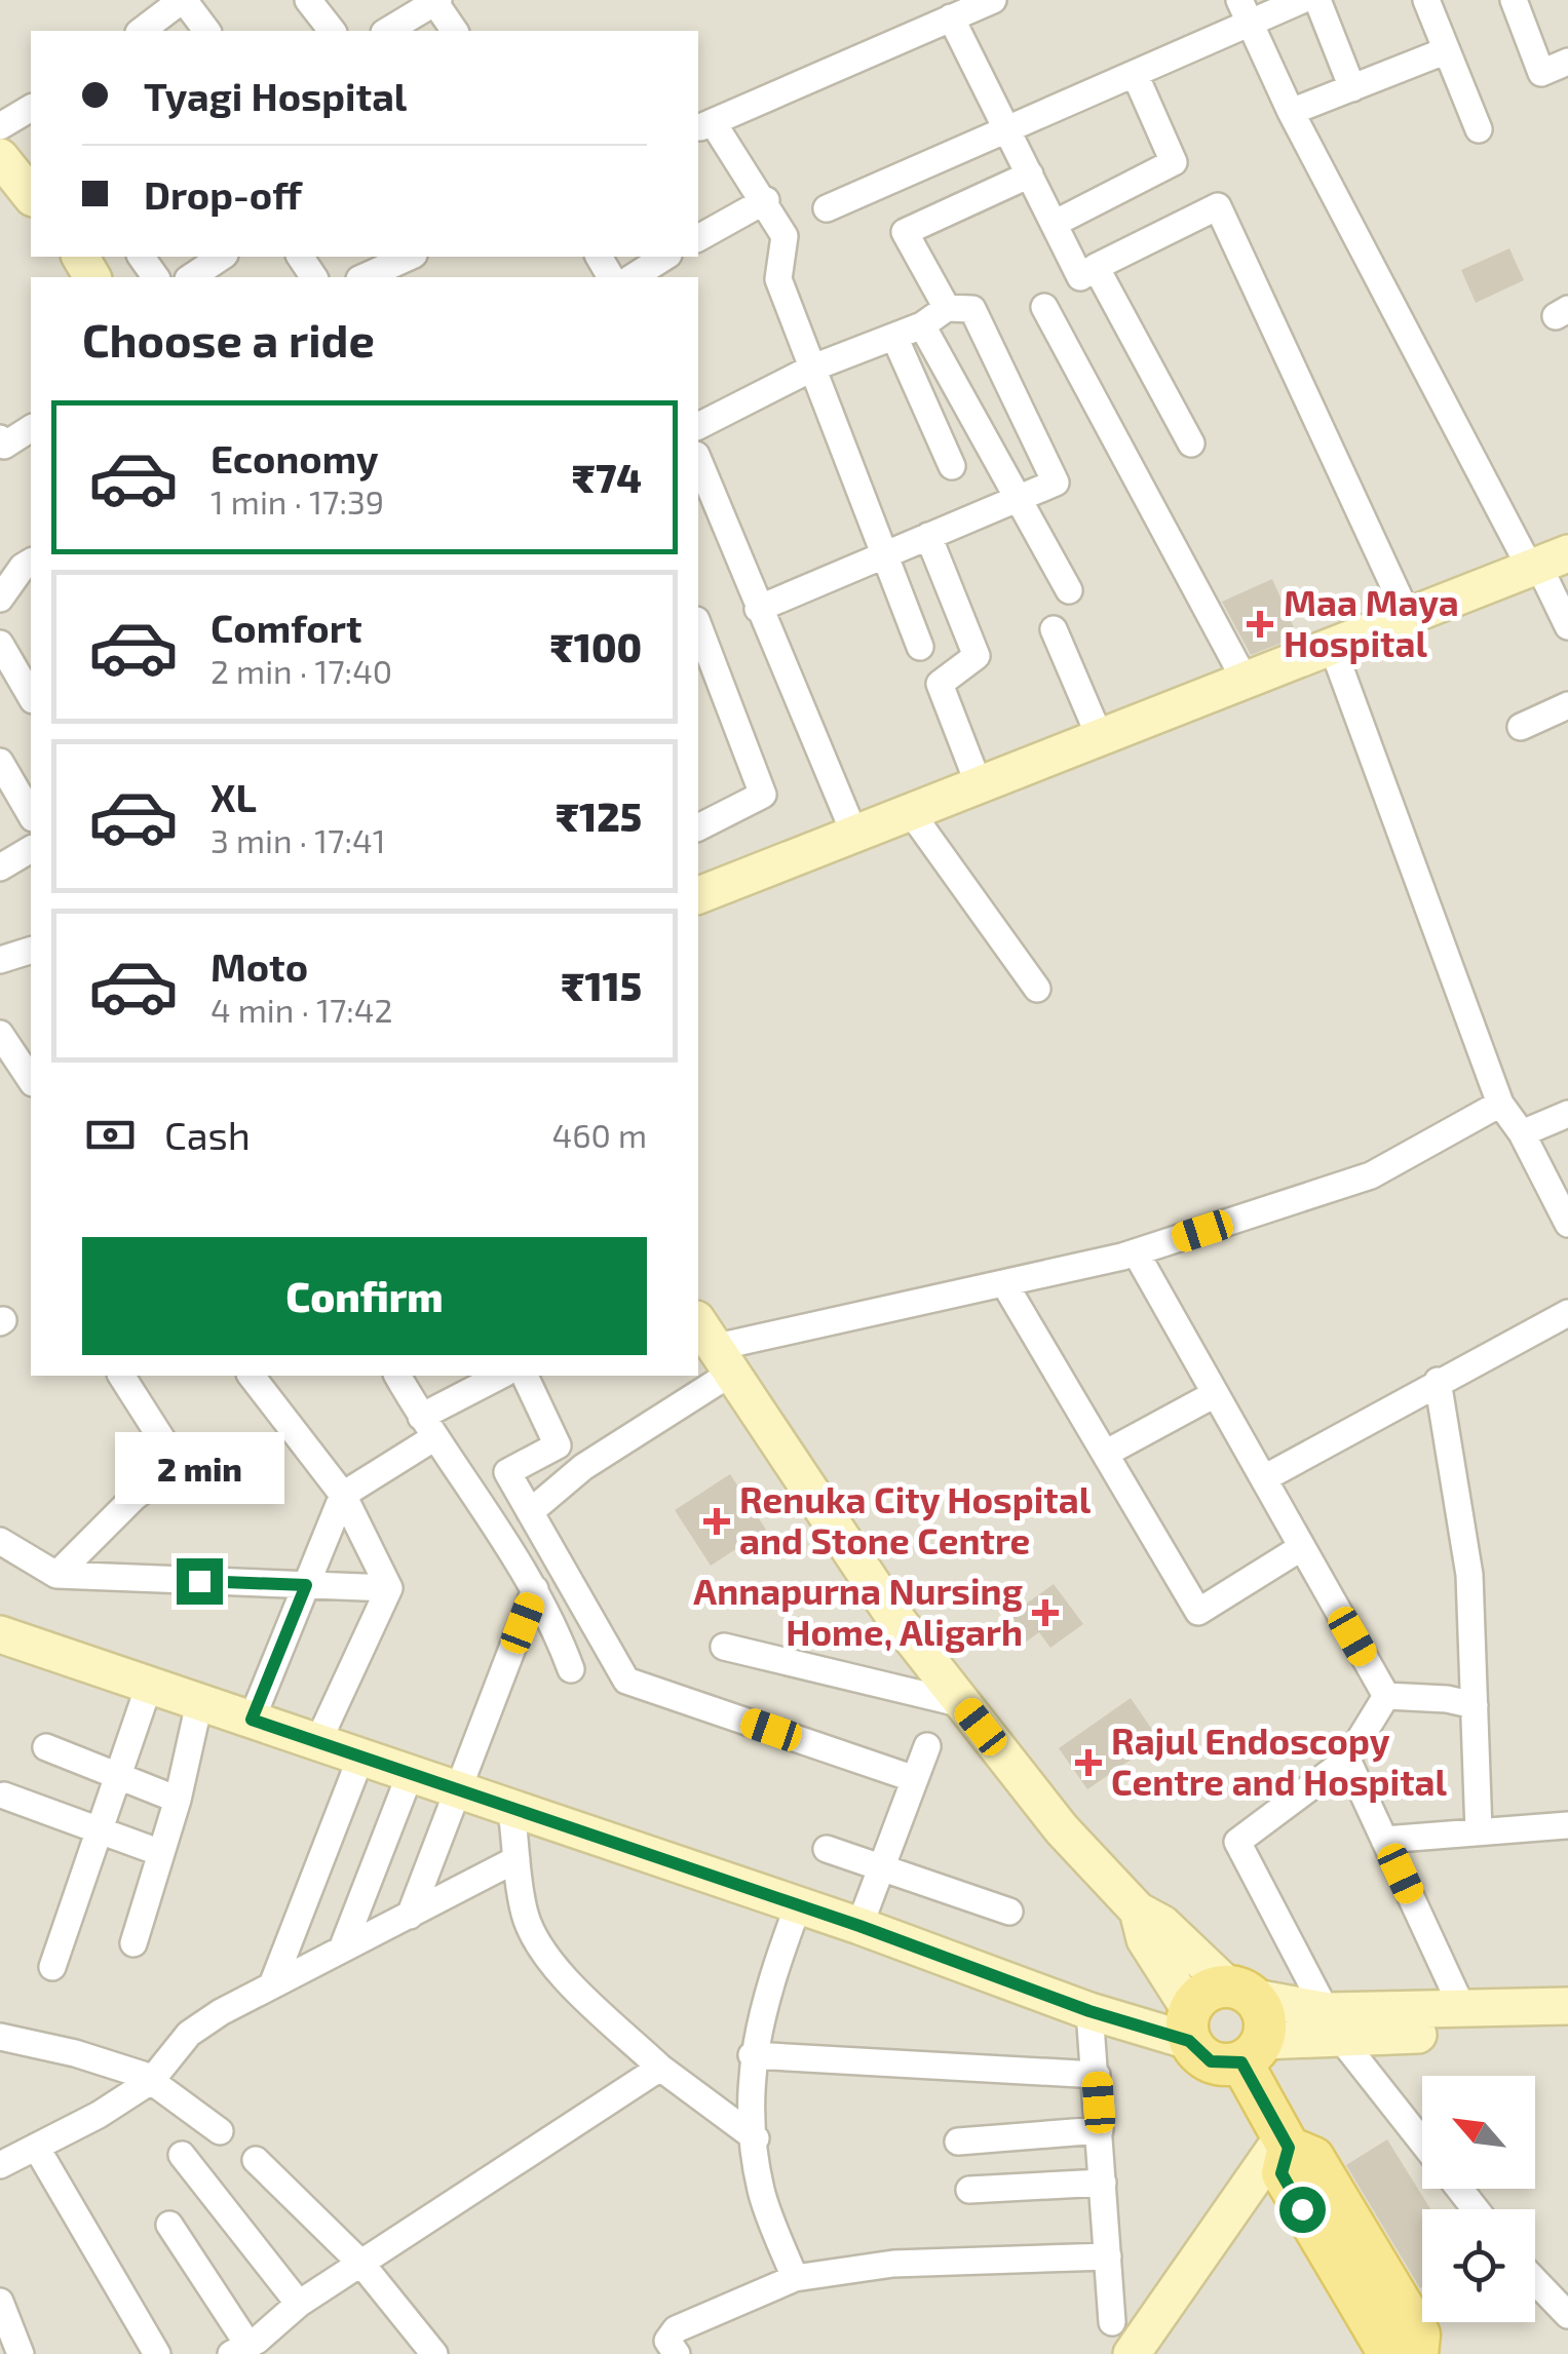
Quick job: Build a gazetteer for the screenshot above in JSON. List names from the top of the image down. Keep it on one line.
{"places":{"health":["Maa Maya Hospital","Renuka City Hospital and Stone Centre","Annapurna Nursing Home, Aligarh","Rajul Endoscopy Centre and Hospital"]},"north":"top left","page":{"banner":["Tyagi Hospital","Drop-off"],"heading":"Choose a ride","list":[{"name":"Economy","note":"1 min · 17:39","value":"₹74"},{"name":"Comfort","note":"2 min · 17:40","value":"₹100"},{"name":"XL","note":"3 min · 17:41","value":"₹125"},{"name":"Moto","note":"4 min · 17:42","value":"₹115"}],"pay":["Cash","460 m"],"buttons":"Confirm","bubble":"2 min"}}
